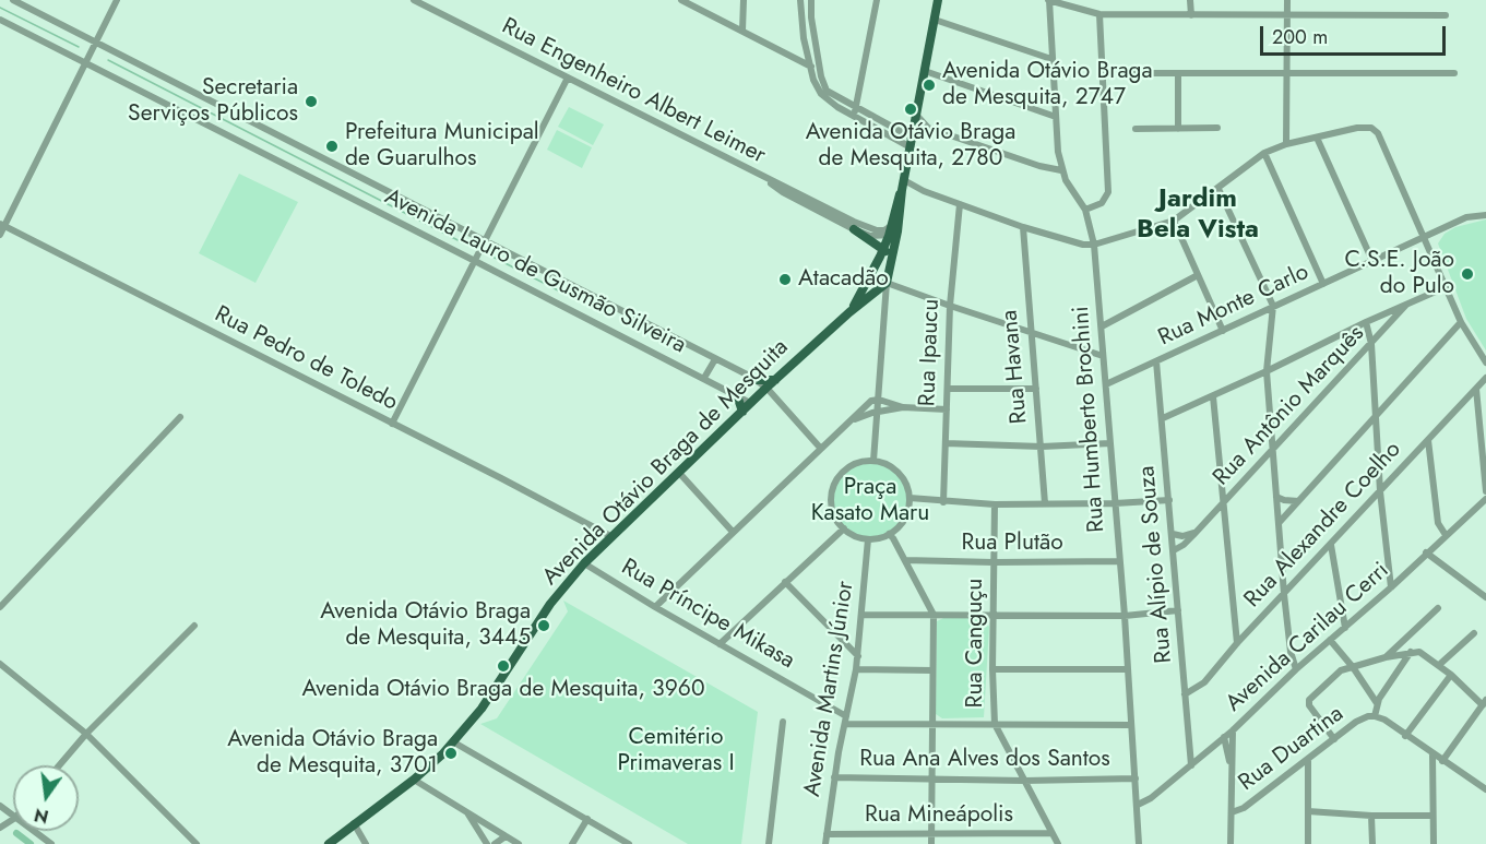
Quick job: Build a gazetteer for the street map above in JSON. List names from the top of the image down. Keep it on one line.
{"streets":{"main road":["Avenida Otávio Braga de Mesquita"],"street":["Rua Engenheiro Albert Leimer","Avenida Lauro de Gusmão Silveira","Rua Monte Carlo","Rua Ipaucu","Rua Pedro de Toledo","Rua Havana","Rua Antônio Marquês","Rua Humberto Brochini","Rua Alexandre Coelho","Rua Plutão","Rua Alípio de Souza","Rua Príncipe Mikasa","Avenida Carilau Cerri","Rua Canguçu","Avenida Martins Júnior","Rua Duartina","Rua Ana Alves dos Santos","Rua Mineápolis"]},"crossings":[["Avenida Lauro de Gusmão Silveira","Avenida Otávio Braga de Mesquita"],["Rua Monte Carlo","Rua Humberto Brochini"],["Rua Monte Carlo","Rua Alípio de Souza"],["Rua Pedro de Toledo","Avenida Otávio Braga de Mesquita"],["Rua Antônio Marquês","Rua Alípio de Souza"],["Rua Humberto Brochini","Rua Plutão"],["Rua Humberto Brochini","Avenida Carilau Cerri"],["Rua Humberto Brochini","Rua Ana Alves dos Santos"],["Avenida Otávio Braga de Mesquita","Rua Príncipe Mikasa"],["Rua Alexandre Coelho","Rua Alípio de Souza"],["Rua Plutão","Rua Canguçu"],["Rua Alípio de Souza","Avenida Carilau Cerri"],["Rua Príncipe Mikasa","Avenida Martins Júnior"],["Rua Canguçu","Avenida Martins Júnior"],["Rua Canguçu","Rua Ana Alves dos Santos"],["Rua Canguçu","Rua Mineápolis"],["Avenida Martins Júnior","Rua Ana Alves dos Santos"],["Avenida Martins Júnior","Rua Mineápolis"]],"districts":["Jardim Bela Vista"],"parks":["Praça Kasato Maru","Cemitério Primaveras I"],"places":["Avenida Otávio Braga de Mesquita, 2747","Secretaria Serviços Públicos","Avenida Otávio Braga de Mesquita, 2780","Prefeitura Municipal de Guarulhos","C.S.E. João do Pulo","Atacadão","Avenida Otávio Braga de Mesquita, 3445","Avenida Otávio Braga de Mesquita, 3960","Avenida Otávio Braga de Mesquita, 3701"],"scale_bar":"200 m","north":"bottom"}
